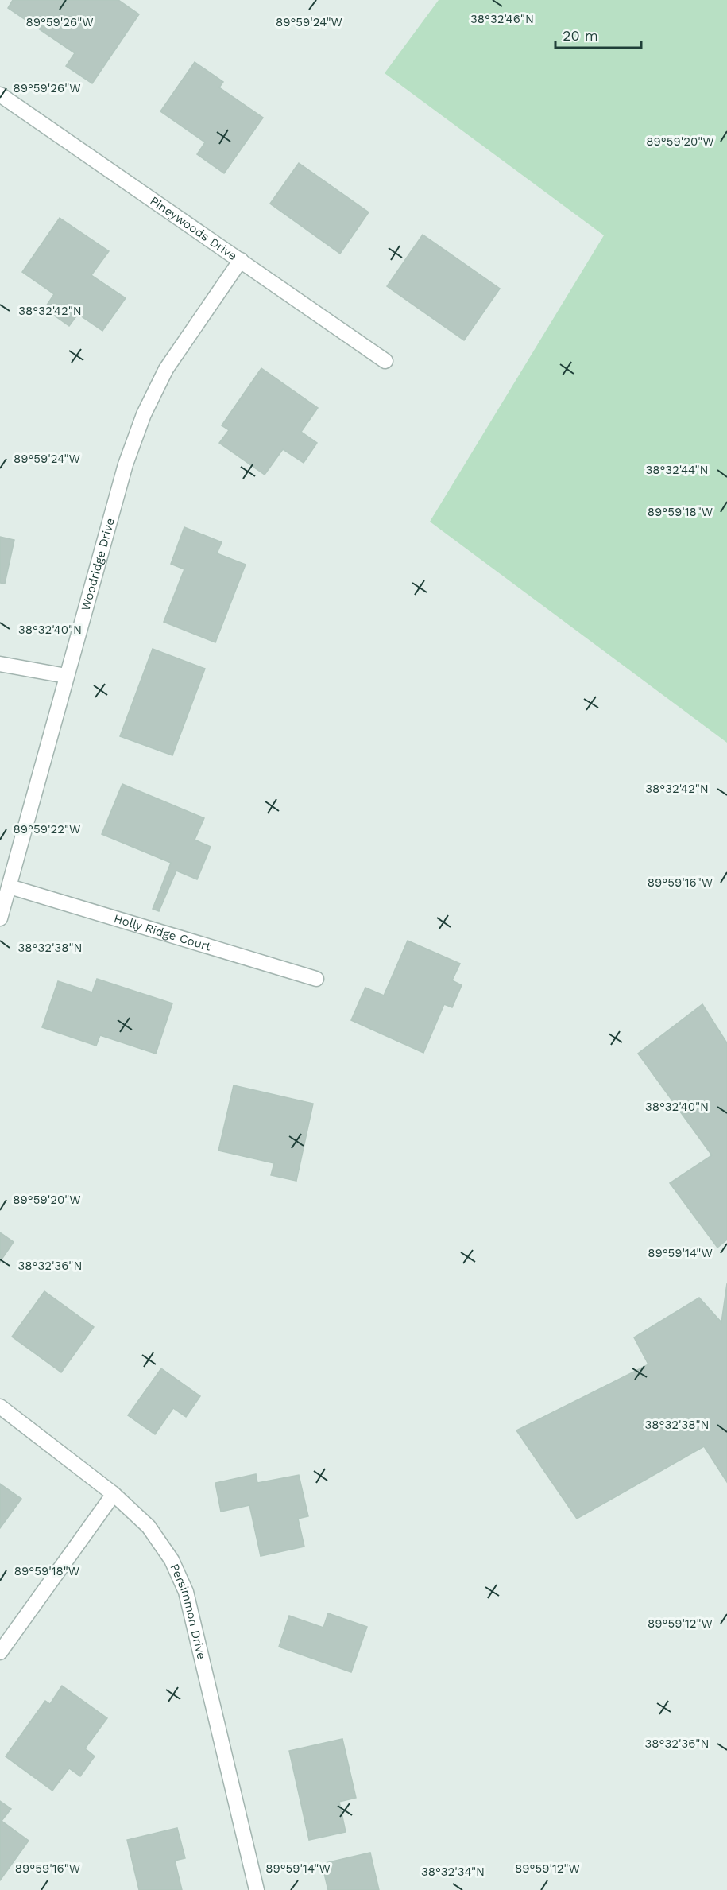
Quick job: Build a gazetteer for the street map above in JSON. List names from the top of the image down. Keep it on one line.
{"streets":{"street":["Pineywoods Drive","Woodridge Drive","Holly Ridge Court","Persimmon Drive"]},"crossings":[["Pineywoods Drive","Woodridge Drive"],["Woodridge Drive","Holly Ridge Court"]],"scale_bar":"20 m","coordinates":["38°32'46\"N","89°59'26\"W","89°59'24\"W","89°59'20\"W","38°32'42\"N","38°32'44\"N","89°59'18\"W","38°32'40\"N","89°59'22\"W","89°59'16\"W","38°32'38\"N","89°59'14\"W","38°32'36\"N","89°59'12\"W","38°32'34\"N"]}
